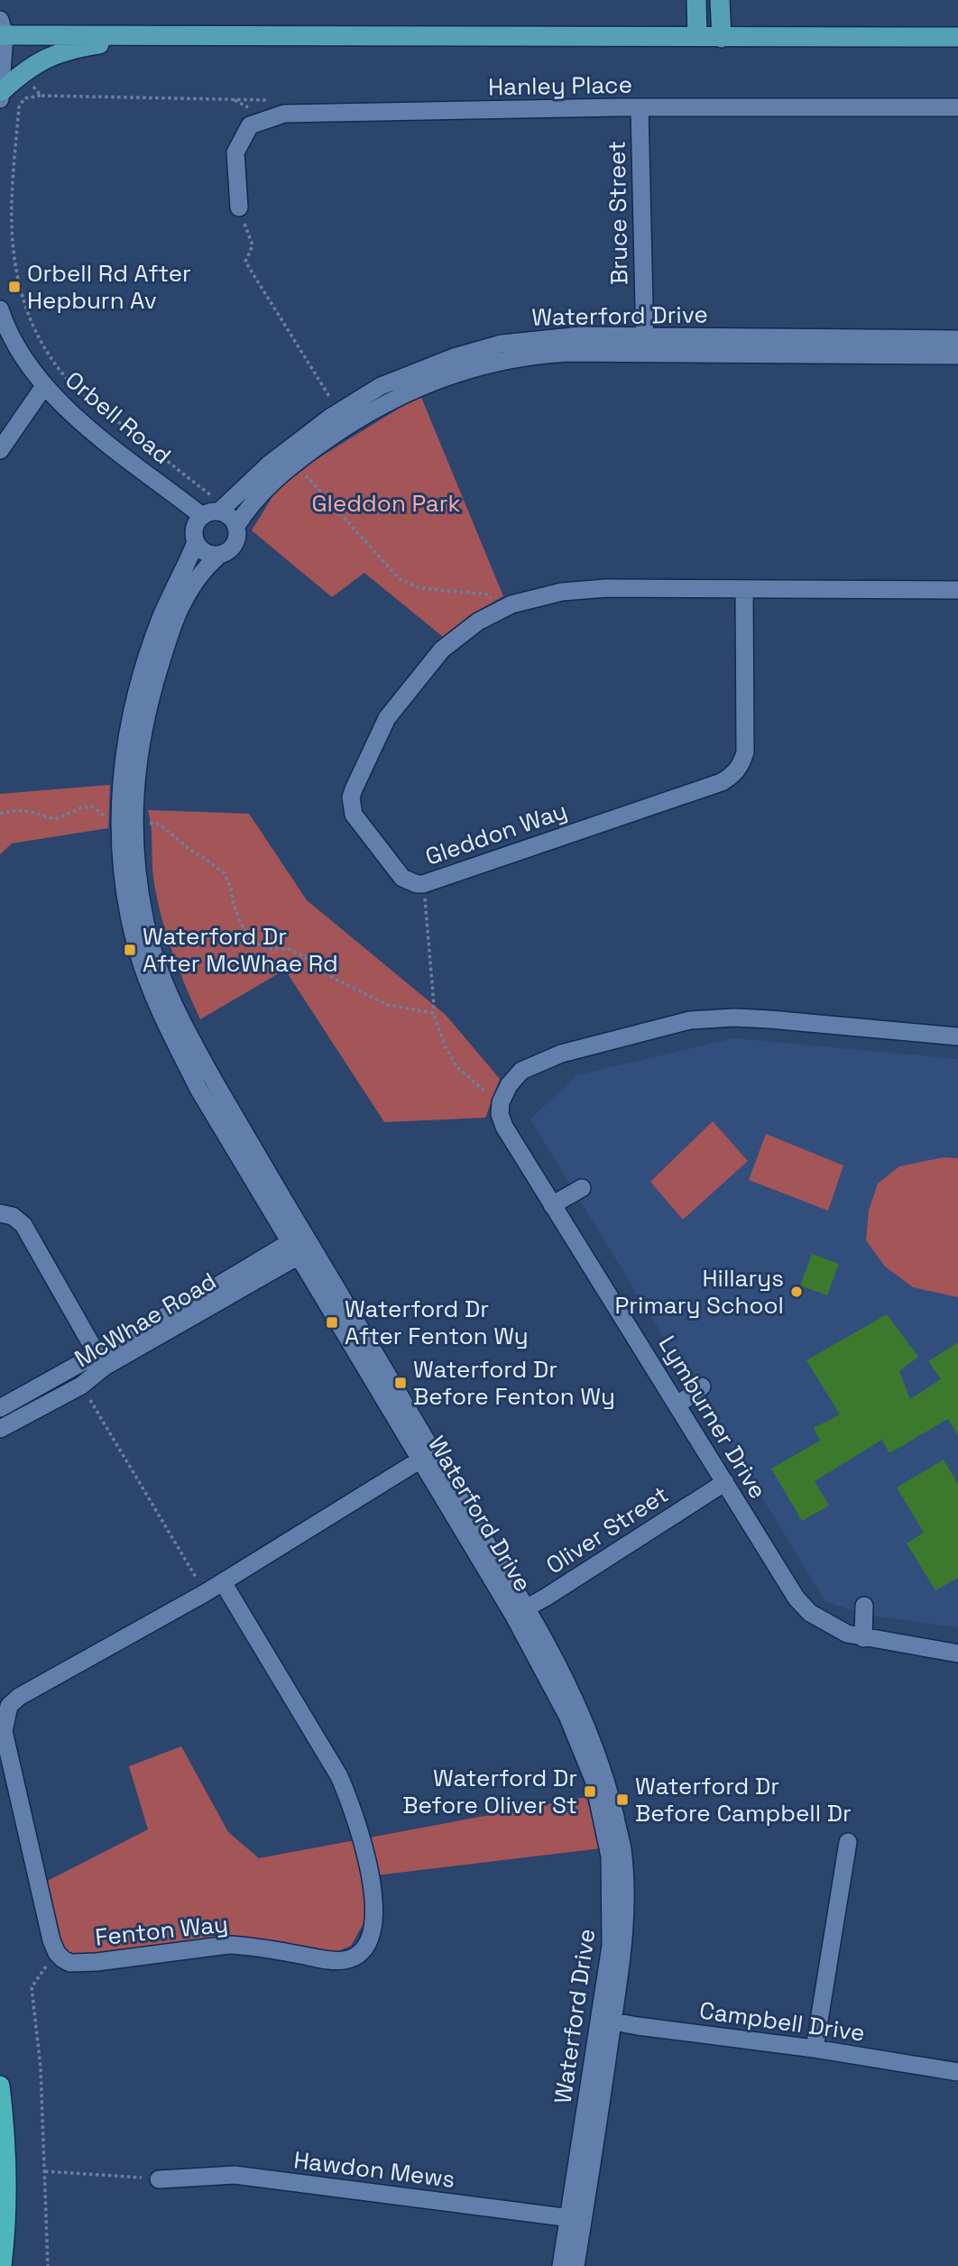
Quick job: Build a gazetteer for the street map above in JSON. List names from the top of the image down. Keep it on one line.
{"streets":{"street":["Hanley Place","Bruce Street","Waterford Drive","Orbell Road","Gleddon Way","McWhae Road","Lymburner Drive","Oliver Street","Fenton Way","Campbell Drive","Hawdon Mews"]},"crossings":[["Hanley Place","Bruce Street"],["Bruce Street","Waterford Drive"],["Waterford Drive","Orbell Road"],["Waterford Drive","McWhae Road"],["Waterford Drive","Oliver Street"],["Waterford Drive","Campbell Drive"],["Waterford Drive","Hawdon Mews"],["Lymburner Drive","Oliver Street"]],"parks":["Gleddon Park"],"places":{"transit":["Orbell Rd After Hepburn Av","Waterford Dr After McWhae Rd","Waterford Dr After Fenton Wy","Waterford Dr Before Fenton Wy","Waterford Dr Before Oliver St","Waterford Dr Before Campbell Dr"],"other":["Hillarys Primary School"]}}
